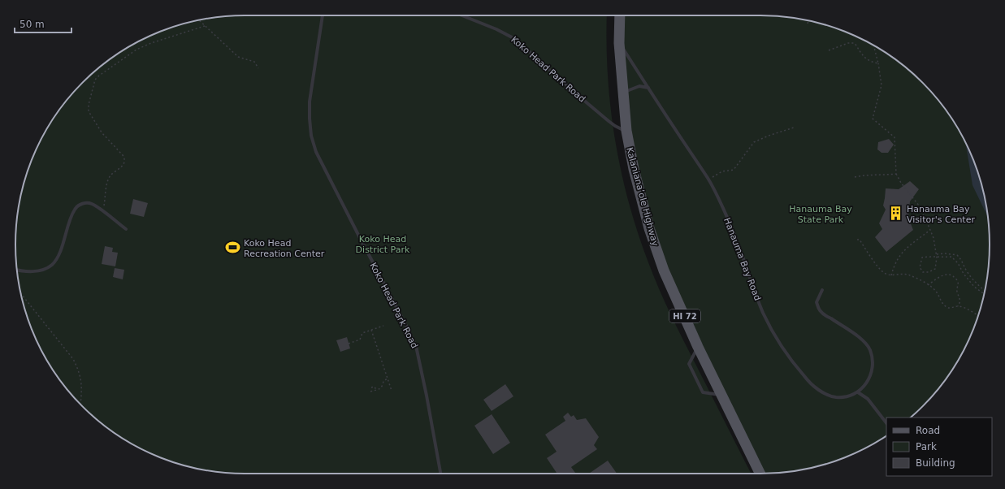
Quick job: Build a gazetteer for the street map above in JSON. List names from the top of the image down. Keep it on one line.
{"streets":{"main road":["Kalaniana’ole Highway","HI 72"],"lane":["Koko Head Park Road","Hanauma Bay Road"]},"crossings":[["Koko Head Park Road","Kalaniana’ole Highway"],["Kalaniana’ole Highway","Hanauma Bay Road"]],"parks":["Hanauma Bay State Park","Koko Head District Park"],"places":{"building":["Hanauma Bay Visitor's Center"],"sports":["Koko Head Recreation Center"]},"legend":["Road","Park","Building"],"scale_bar":"50 m"}
